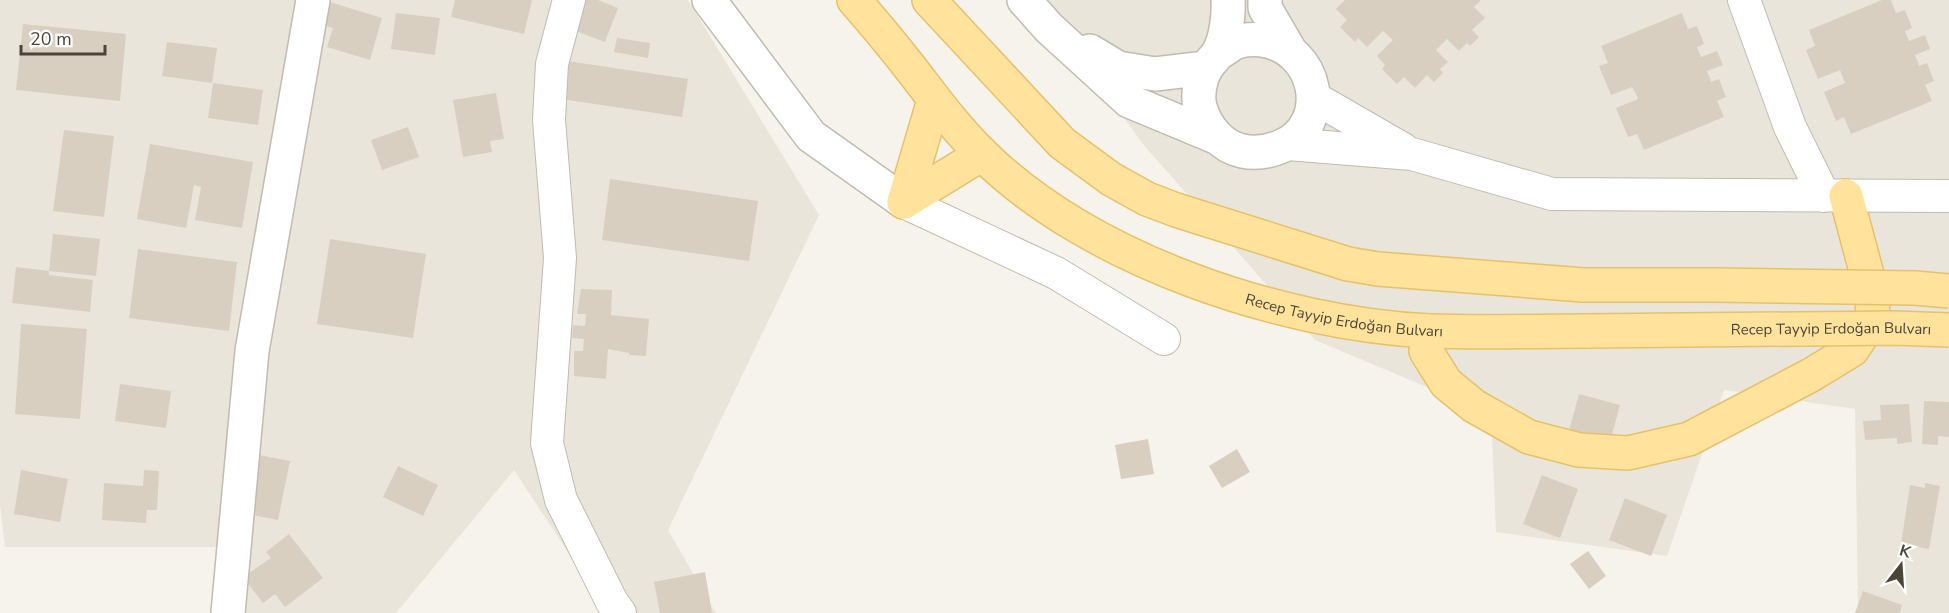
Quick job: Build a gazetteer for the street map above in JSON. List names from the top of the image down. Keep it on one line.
{"streets":{"main road":["Recep Tayyip Erdoğan Bulvarı"]},"scale_bar":"20 m","north":"top"}
